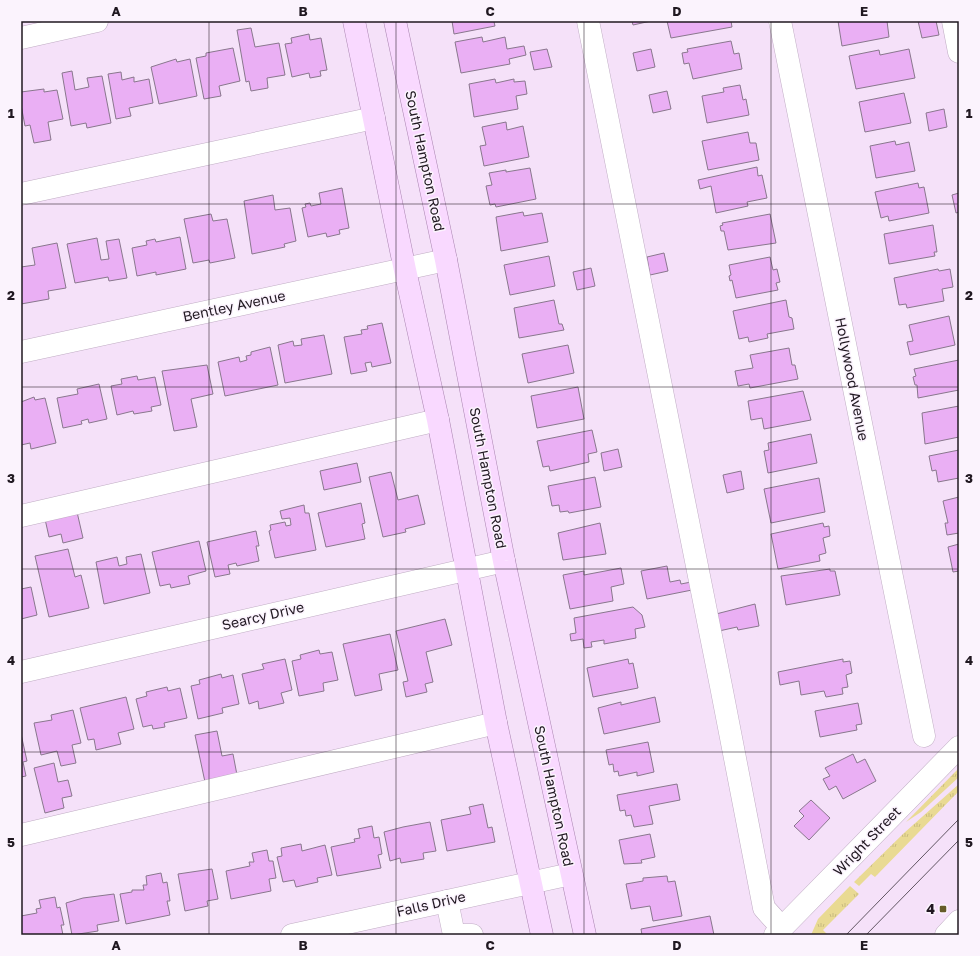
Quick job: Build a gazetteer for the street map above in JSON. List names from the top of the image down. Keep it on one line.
{"streets":{"main road":["South Hampton Road"],"street":["Bentley Avenue","Hollywood Avenue","Searcy Drive","Wright Street","Falls Drive"]},"crossings":[["South Hampton Road","Bentley Avenue"],["South Hampton Road","Searcy Drive"],["South Hampton Road","Falls Drive"]],"places":{"transit":["4"]},"grid":{"columns":["A","B","C","D","E"],"rows":["1","2","3","4","5"]}}
